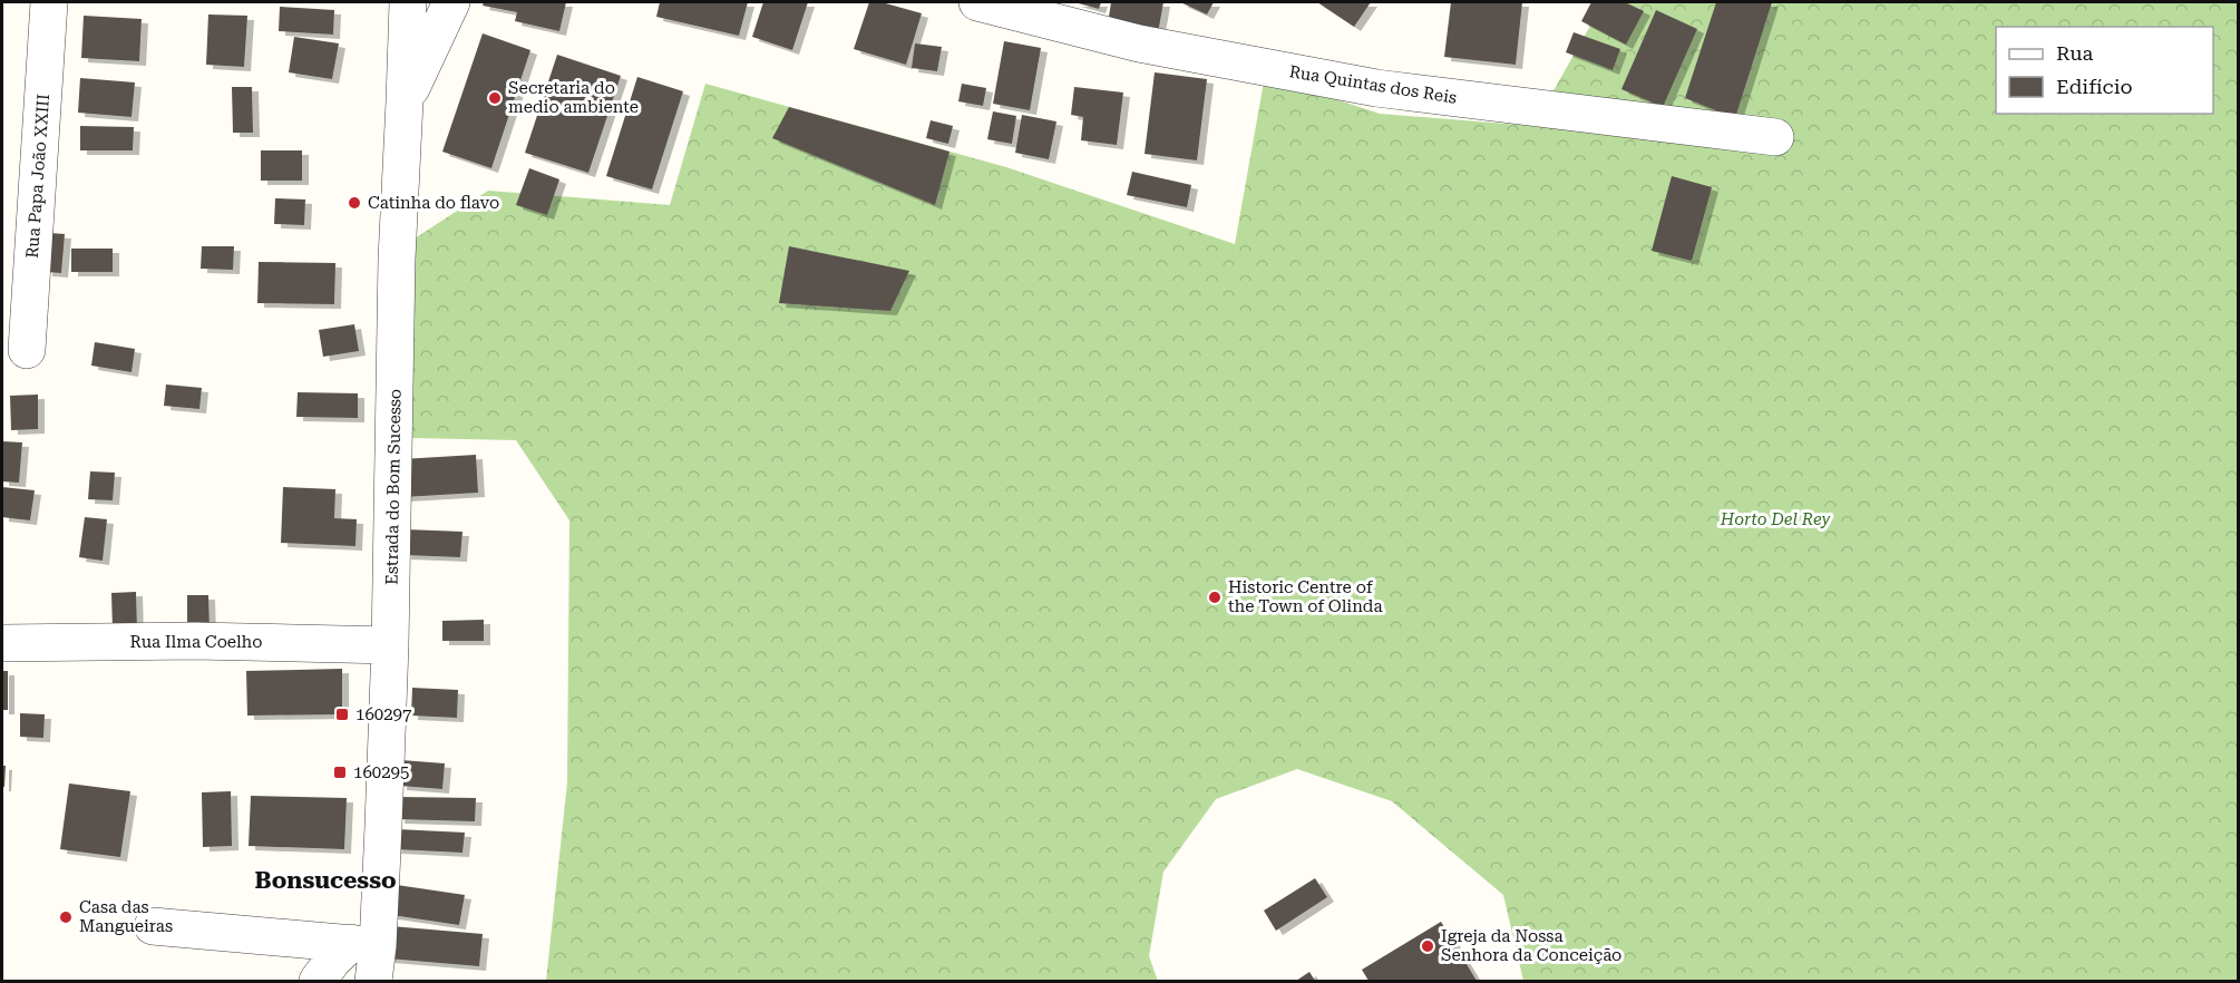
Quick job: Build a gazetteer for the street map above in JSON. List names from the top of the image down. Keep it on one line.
{"streets":{"street":["Rua Quintas dos Reis","Rua Papa João XXIII","Estrada do Bom Sucesso","Rua Ilma Coelho"]},"crossings":[["Estrada do Bom Sucesso","Rua Ilma Coelho"]],"districts":["Bonsucesso"],"parks":["Horto Del Rey"],"places":{"other":["Secretaria do medio ambiente","Catinha do flavo","Historic Centre of the Town of Olinda","Casa das Mangueiras","Igreja da Nossa Senhora da Conceição"],"transit":["160297","160295"]},"legend":["Rua","Edifício"]}
